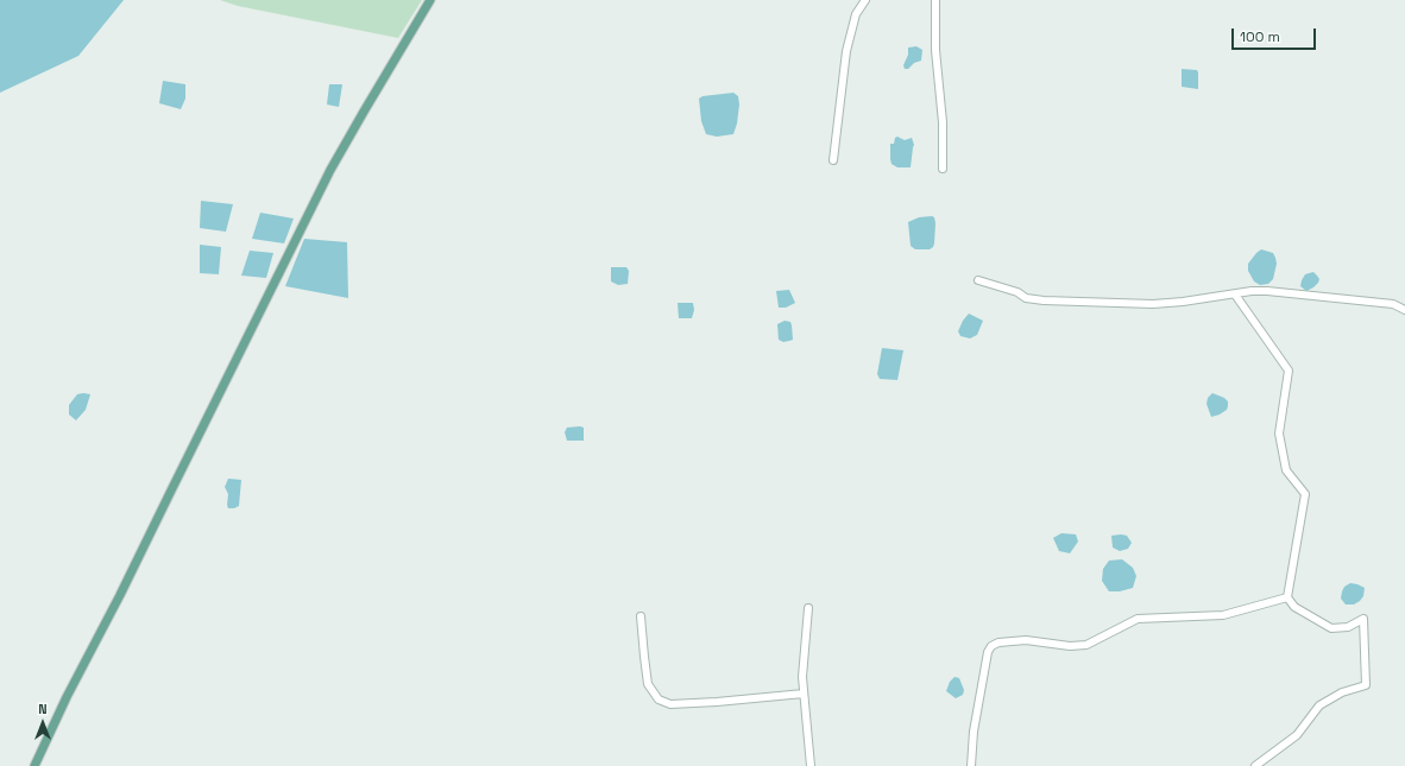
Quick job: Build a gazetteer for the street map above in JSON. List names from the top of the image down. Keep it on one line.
{"scale_bar":"100 m","north":"top"}
